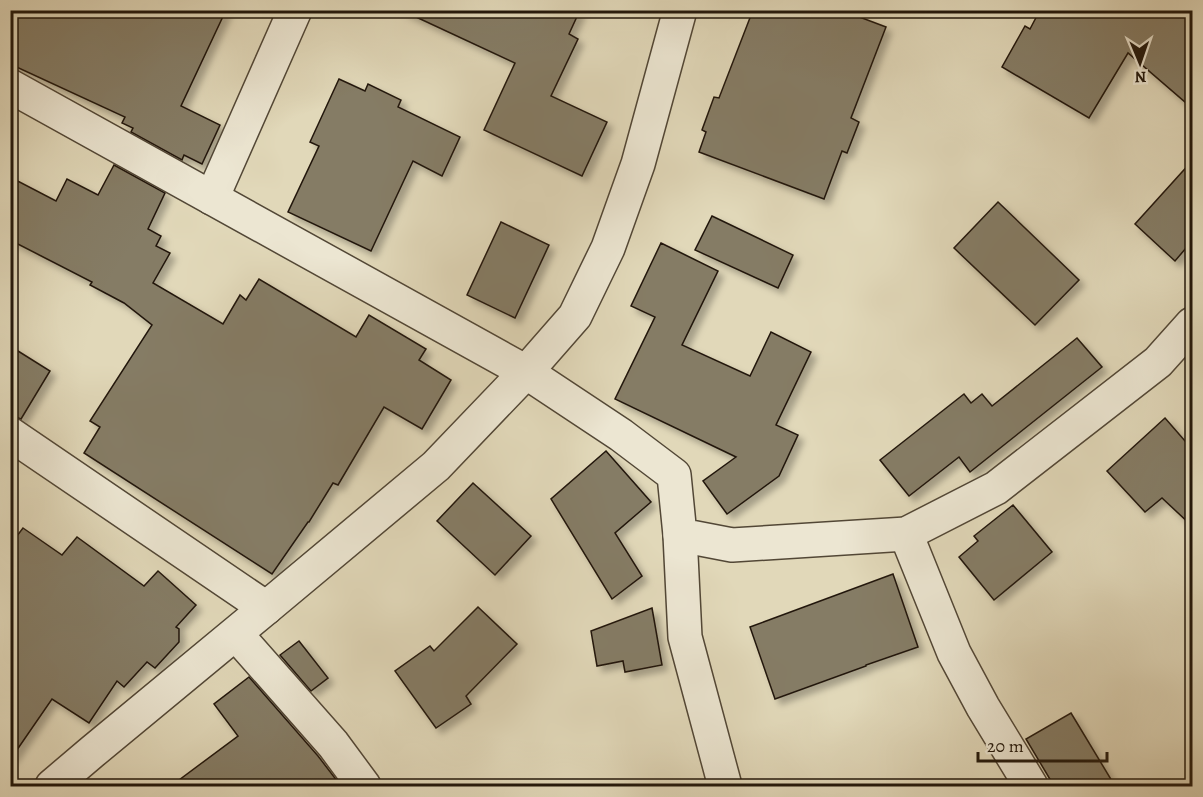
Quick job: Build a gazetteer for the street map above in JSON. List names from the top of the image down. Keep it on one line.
{"scale_bar":"20 m","north":"bottom"}
